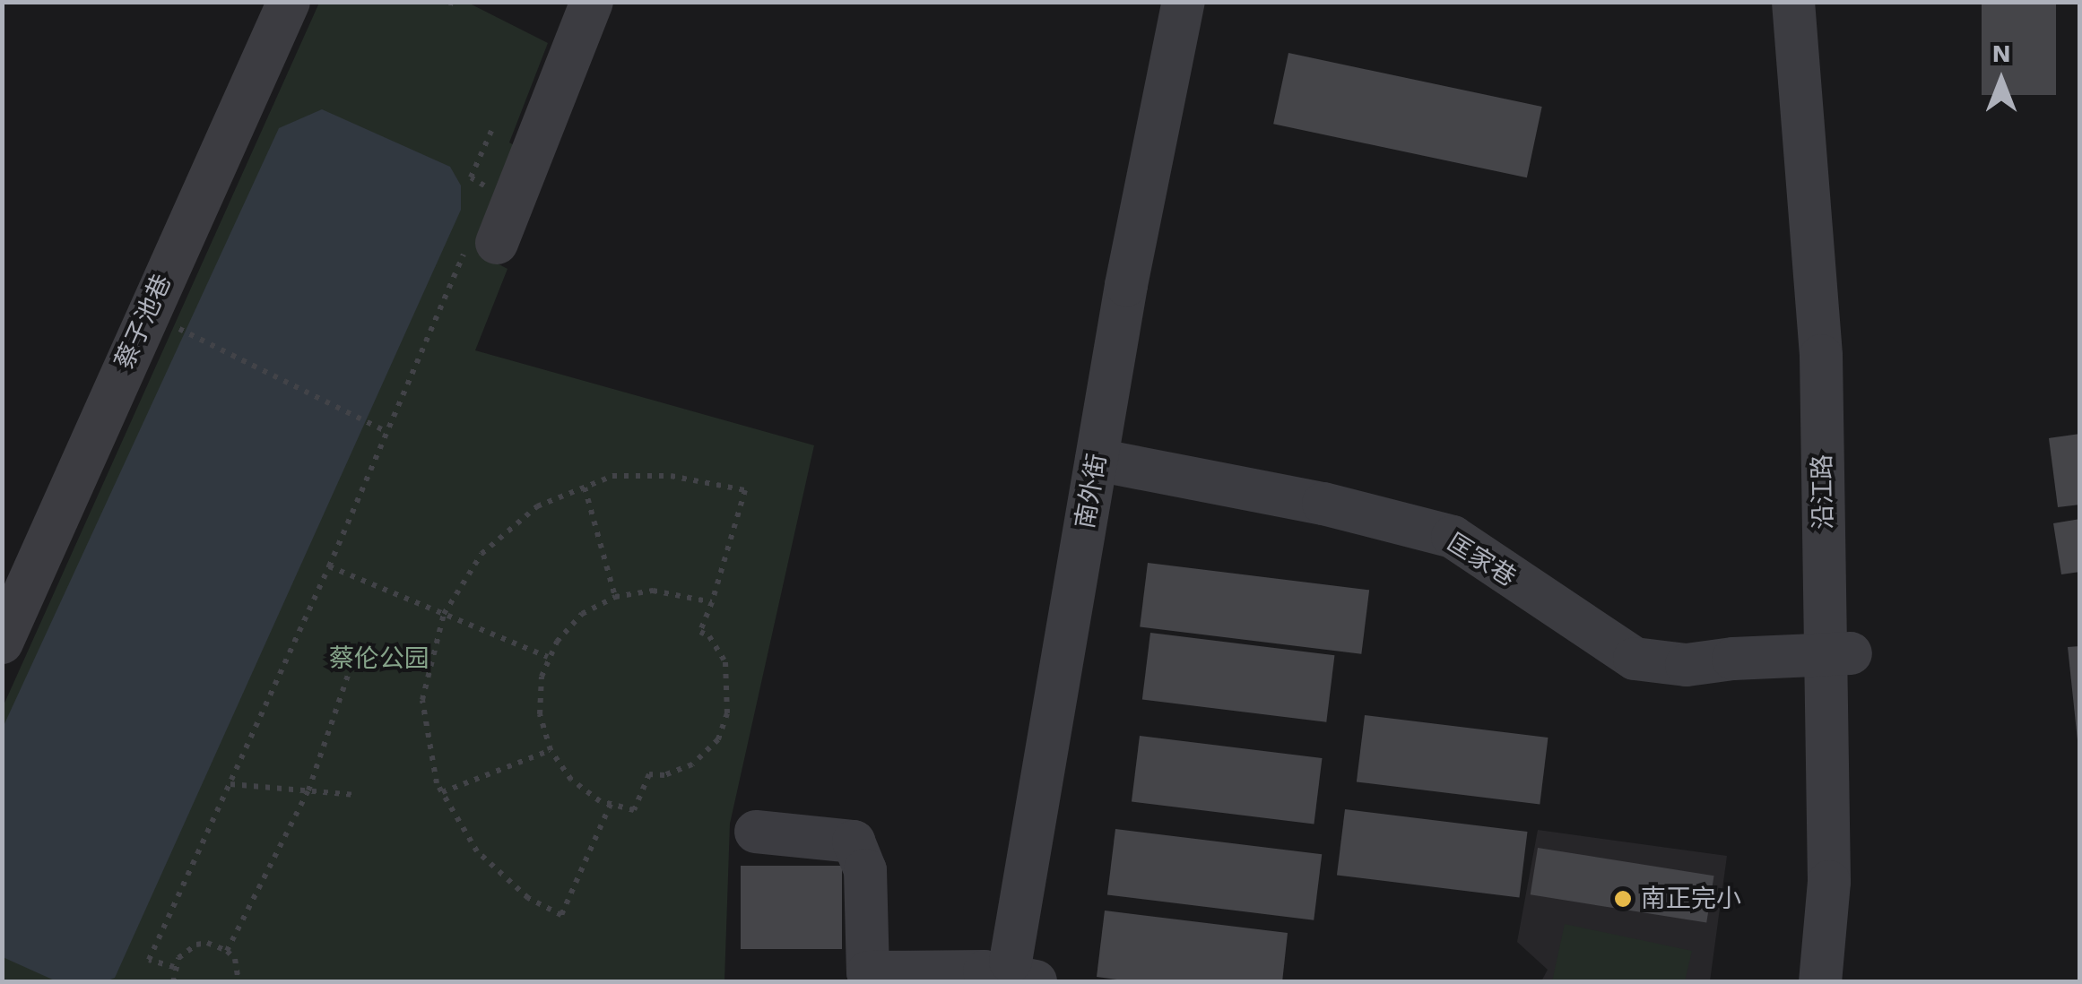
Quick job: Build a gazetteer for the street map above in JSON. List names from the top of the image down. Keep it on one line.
{"streets":{"street":["蔡子池巷","南外街","沿江路","匡家巷"]},"crossings":[["南外街","匡家巷"],["沿江路","匡家巷"]],"parks":["蔡伦公园"],"places":["南正完小"],"north":"top"}
